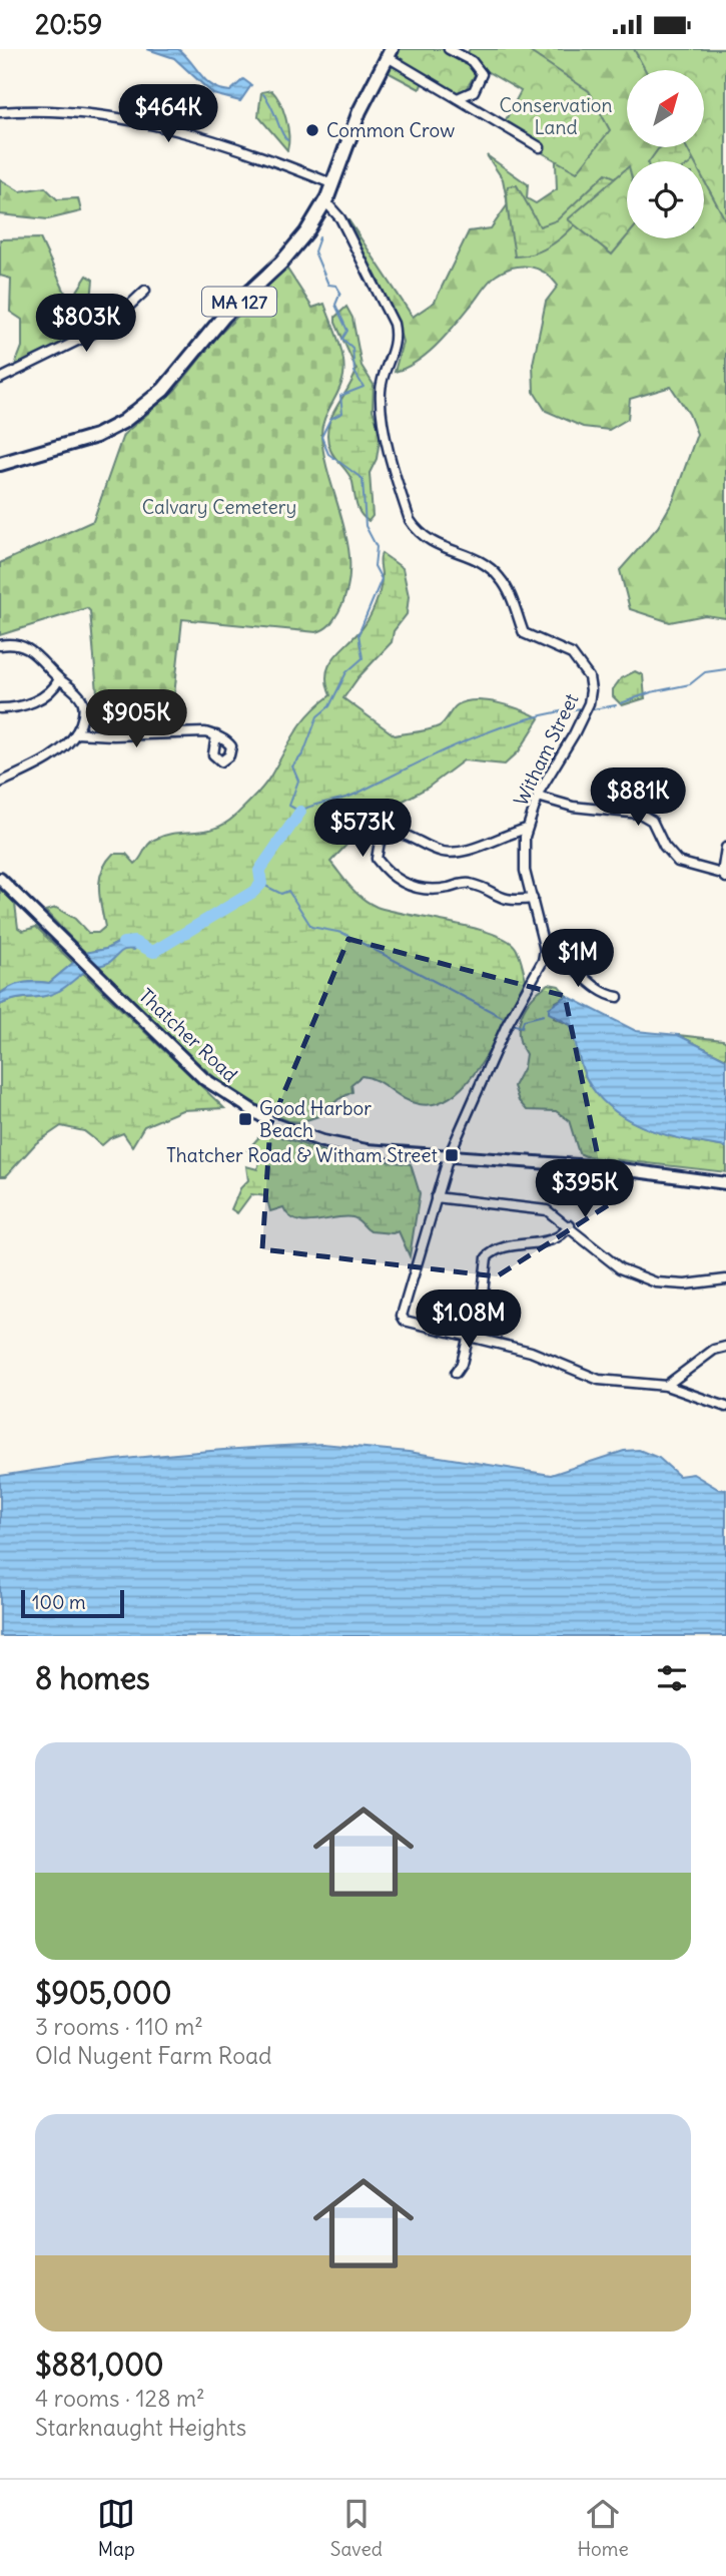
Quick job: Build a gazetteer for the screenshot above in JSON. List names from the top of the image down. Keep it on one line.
{"streets":{"main road":["MA 127","Thatcher Road"],"street":["Witham Street"]},"crossings":[["MA 127","Witham Street"]],"parks":["Conservation Land","Calvary Cemetery"],"places":{"other":["Common Crow"],"transit":["Good Harbor Beach","Thatcher Road & Witham Street"]},"scale_bar":"100 m","north":"top right","page":{"status":"20:59","price":["$464K","$803K","$905K","$881K","$573K","$1M","$395K","$1.08M"],"scale":"100 m","heading":"8 homes","list":[{"name":"$905,000","note":"3 rooms · 110 m² · Old Nugent Farm Road"},{"name":"$881,000","note":"4 rooms · 128 m² · Starknaught Heights"}],"tabs":["Map","Saved","Home"]}}
